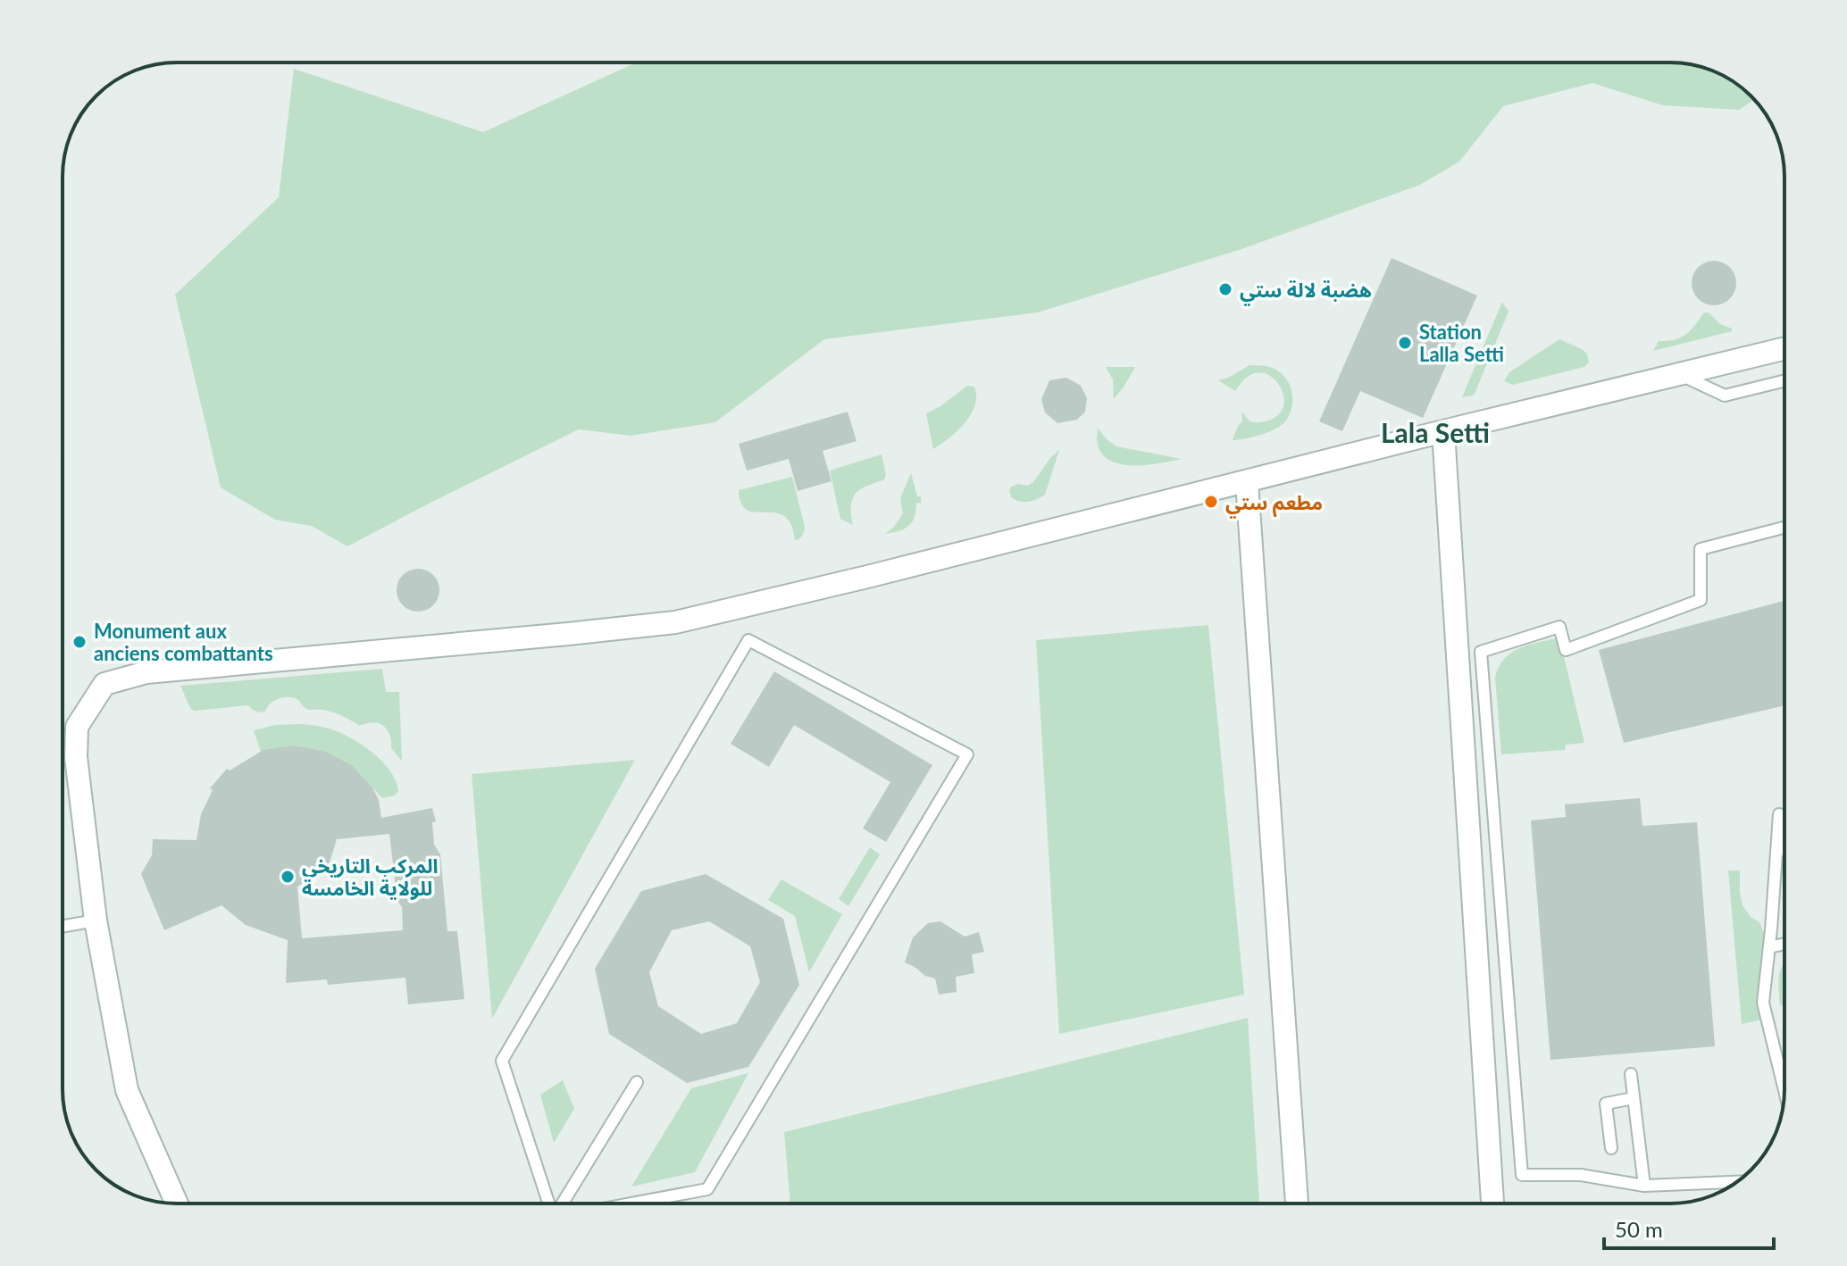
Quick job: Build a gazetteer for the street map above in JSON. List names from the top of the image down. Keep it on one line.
{"districts":["Lala Setti"],"places":["هضبة لالة ستي","Station Lalla Setti","مطعم ستي","Monument aux anciens combattants","المركب التاريخي للولاية الخامسة"],"scale_bar":"50 m"}
